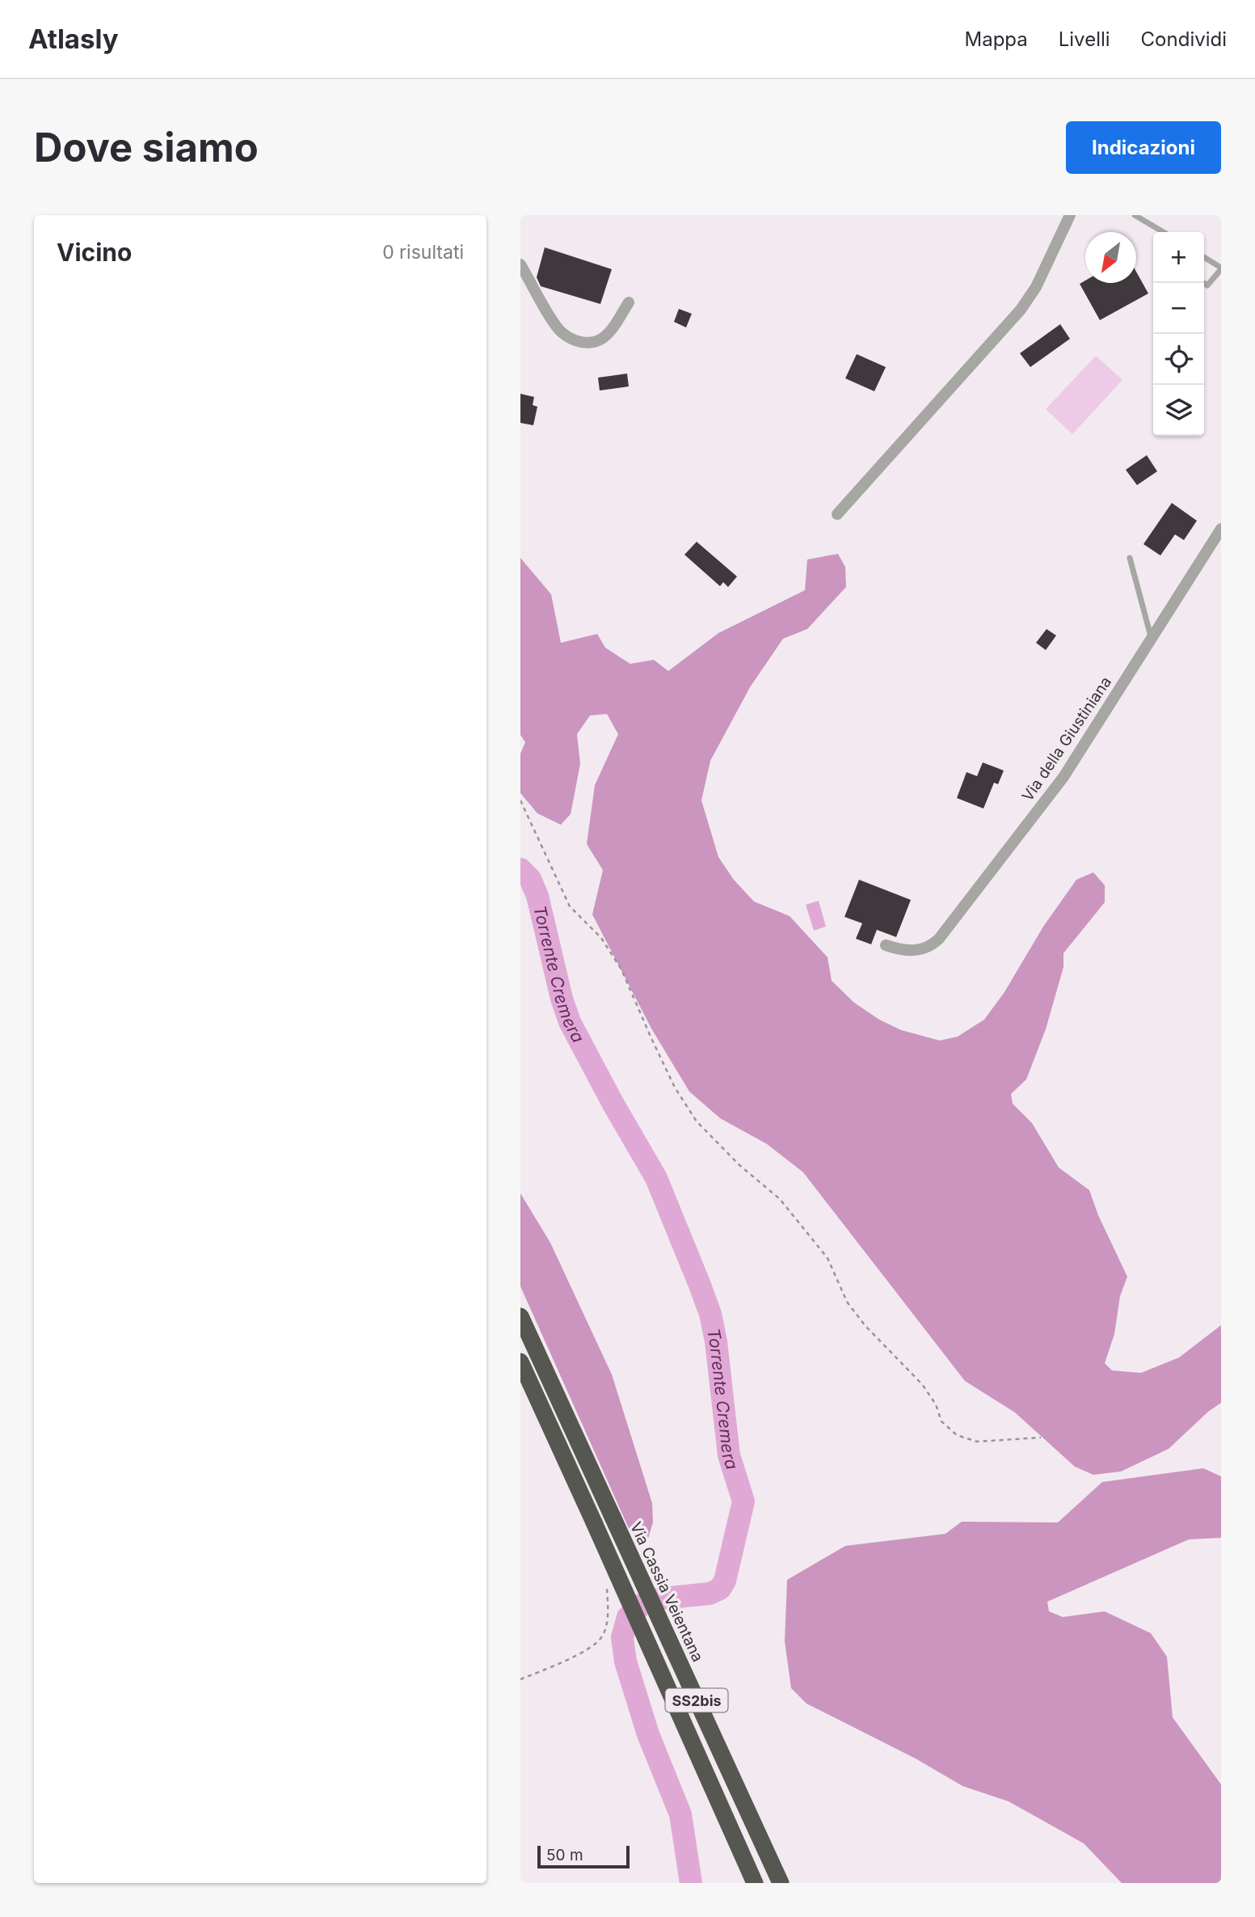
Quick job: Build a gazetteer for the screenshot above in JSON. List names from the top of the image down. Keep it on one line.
{"streets":{"highway":["Via Cassia Veientana","SS2bis"],"street":["Via della Giustiniana"]},"water":["Torrente Cremera"],"scale_bar":"50 m","north":"bottom left","page":{"header":"Atlasly","nav":["Mappa","Livelli","Condividi"],"buttons":"Indicazioni","title":"Dove siamo","heading":["Vicino","0 risultati"],"map_buttons":["+","−"],"scale":"50 m"}}
